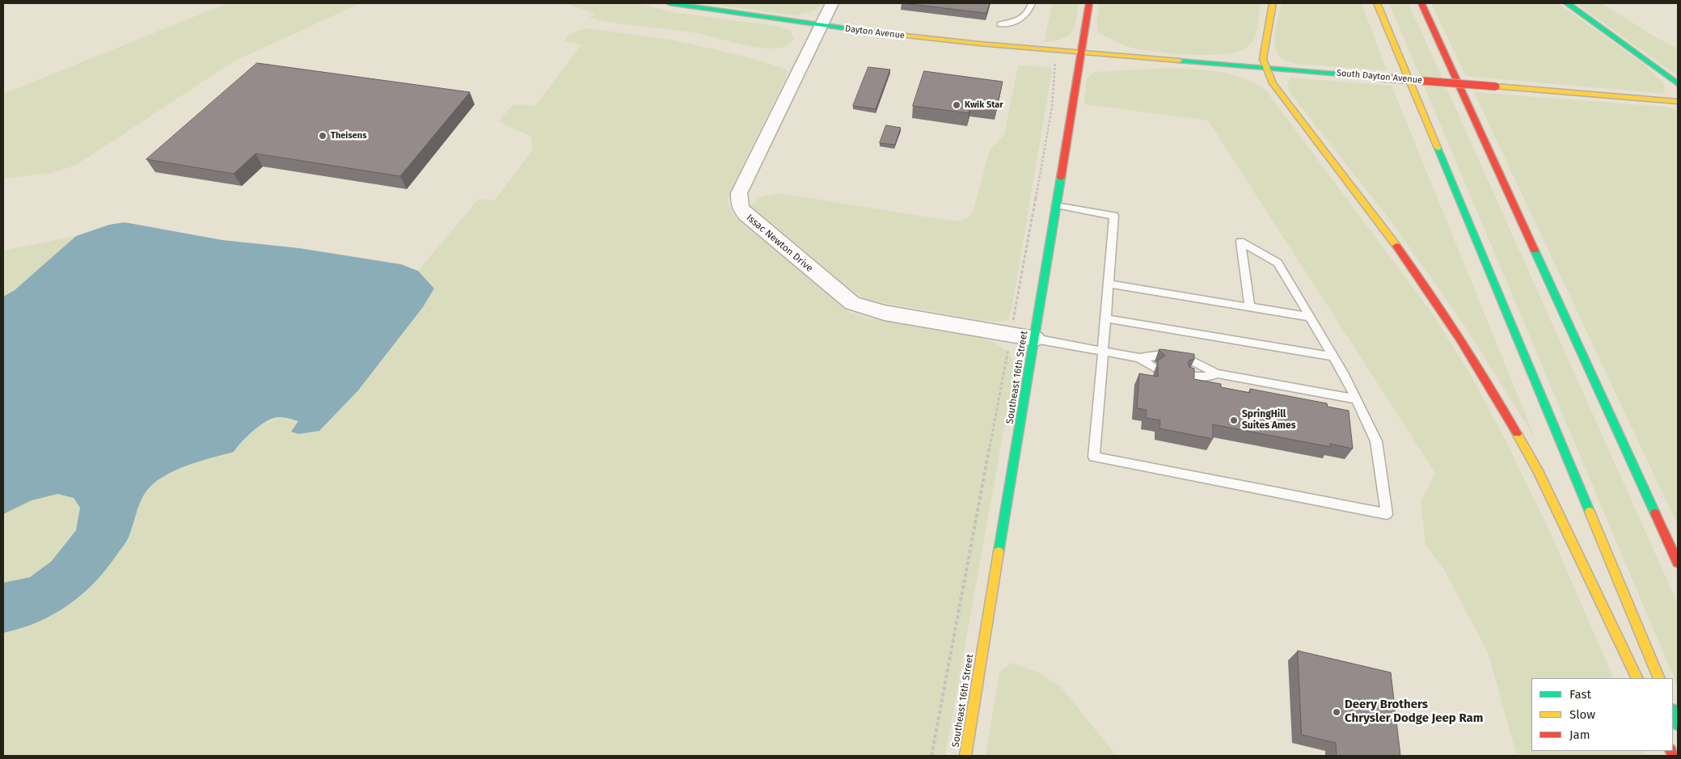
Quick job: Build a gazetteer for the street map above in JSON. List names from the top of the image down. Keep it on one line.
{"streets":{"main road":["Dayton Avenue","South Dayton Avenue","Southeast 16th Street"],"street":["Issac Newton Drive"]},"crossings":[["Dayton Avenue","South Dayton Avenue"],["Dayton Avenue","Issac Newton Drive"],["Dayton Avenue","Southeast 16th Street"],["South Dayton Avenue","Southeast 16th Street"],["Issac Newton Drive","Southeast 16th Street"]],"places":["Kwik Star","Theisens","SpringHill Suites Ames","Deery Brothers Chrysler Dodge Jeep Ram"],"legend":["Fast","Slow","Jam"]}
